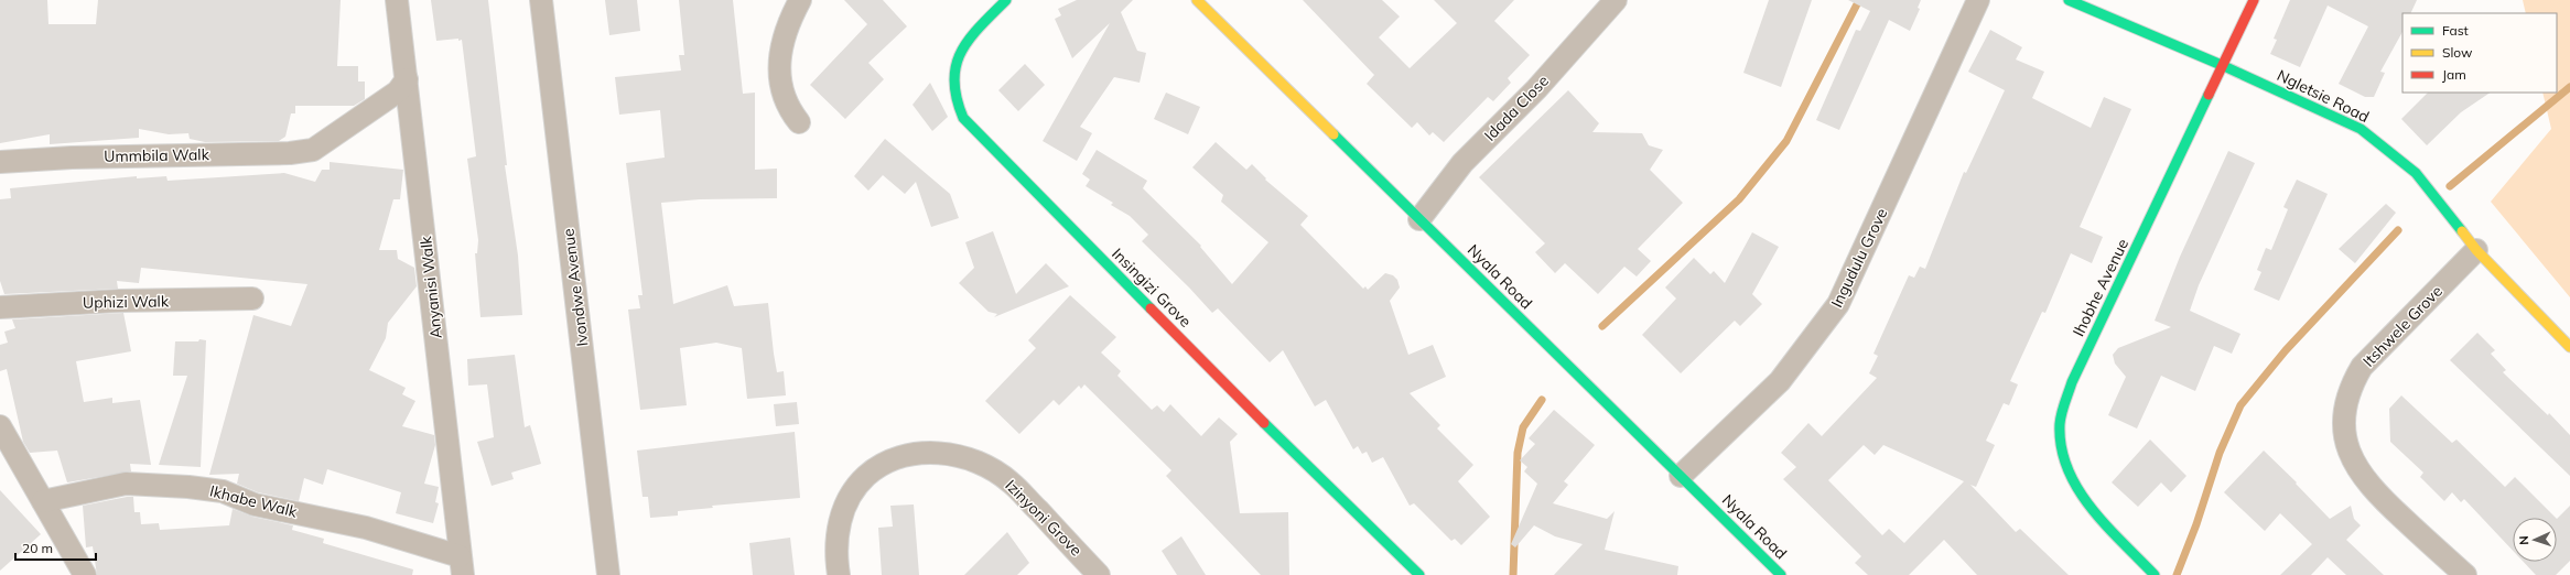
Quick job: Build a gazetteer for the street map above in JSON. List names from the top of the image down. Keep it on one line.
{"streets":{"street":["Ngletsie Road","Idada Close","Ummbila Walk","Ingudulu Grove","Nyala Road","Anyanisi Walk","Ivondwe Avenue","Insingizi Grove","Ihobhe Avenue","Uphizi Walk","Itshwele Grove","Ikhabe Walk","Izinyoni Grove"]},"crossings":[["Ngletsie Road","Ihobhe Avenue"],["Ngletsie Road","Itshwele Grove"],["Idada Close","Nyala Road"],["Ummbila Walk","Anyanisi Walk"],["Ingudulu Grove","Nyala Road"],["Anyanisi Walk","Ikhabe Walk"]],"legend":["Fast","Slow","Jam"],"scale_bar":"20 m","north":"left"}
